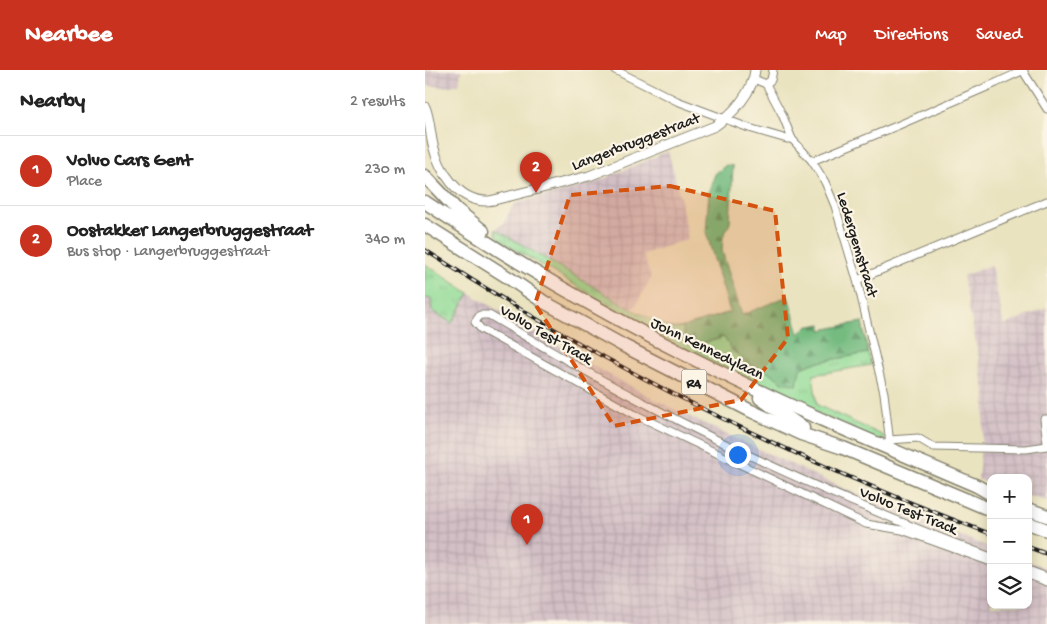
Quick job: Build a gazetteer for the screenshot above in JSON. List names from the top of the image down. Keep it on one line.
{"streets":{"highway":["John Kennedylaan","R4"],"street":["Langerbruggestraat","Ledergemstraat","Volvo Test Track"]},"page":{"header":"Nearbee","nav":["Map","Directions","Saved"],"heading":["Nearby","2 results"],"list":[{"mark":"1","name":"Volvo Cars Gent","note":"Place","value":"230 m"},{"mark":"2","name":"Oostakker Langerbruggestraat","note":"Bus stop · Langerbruggestraat","value":"340 m"}],"pins":["2","1"],"map_buttons":["+","−"]}}
